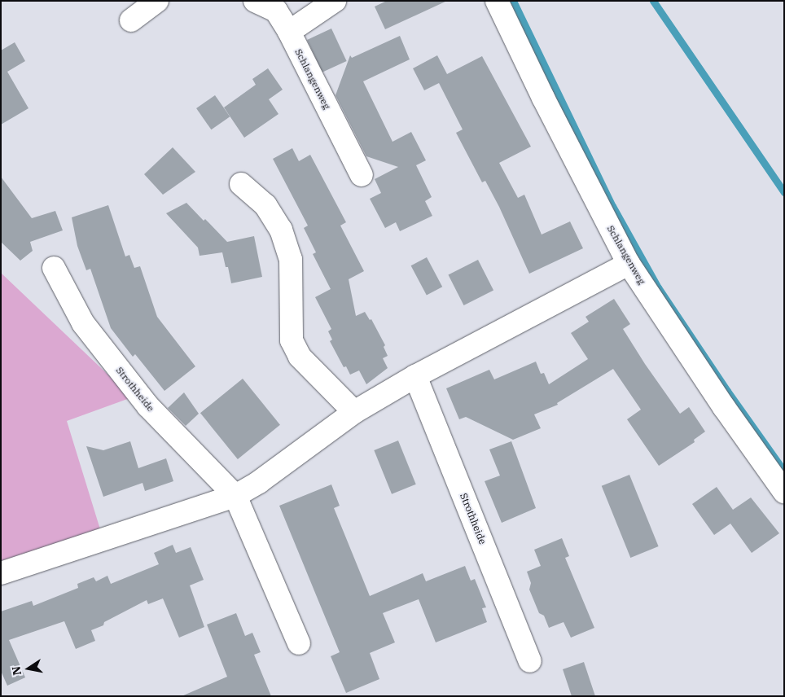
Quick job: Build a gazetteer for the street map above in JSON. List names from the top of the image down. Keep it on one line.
{"streets":{"street":["Schlangenweg","Strothheide"]},"north":"left"}
